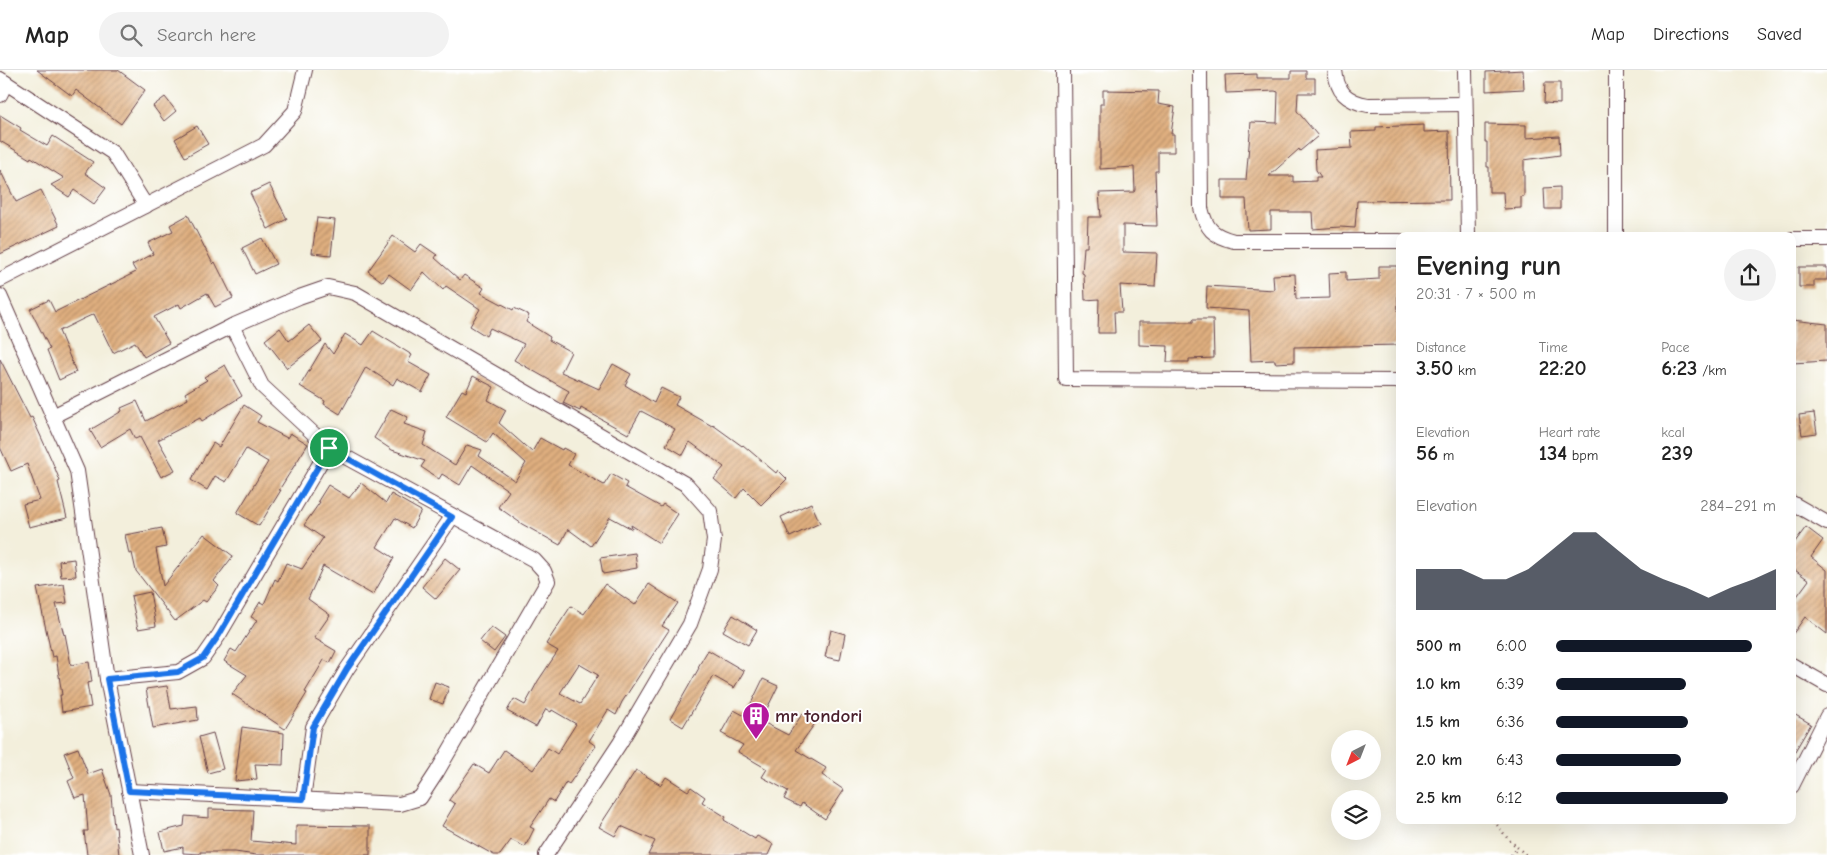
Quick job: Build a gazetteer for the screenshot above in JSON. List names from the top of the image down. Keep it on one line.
{"places":{"building":["mr tondori"]},"north":"bottom left","page":{"header":"Map","search":"Search here","nav":["Map","Directions","Saved"],"heading":["Evening run","20:31 · 7 × 500 m"],"stats":[["Distance","3.50 km"],["Time","22:20"],["Pace","6:23 /km"],["Elevation","56 m"],["Heart rate","134 bpm"],["kcal","239"]],"chart":["Elevation","284–291 m"],"list":[{"name":"500 m","note":"6:00"},{"name":"1.0 km","note":"6:39"},{"name":"1.5 km","note":"6:36"},{"name":"2.0 km","note":"6:43"},{"name":"2.5 km","note":"6:12"}]}}
